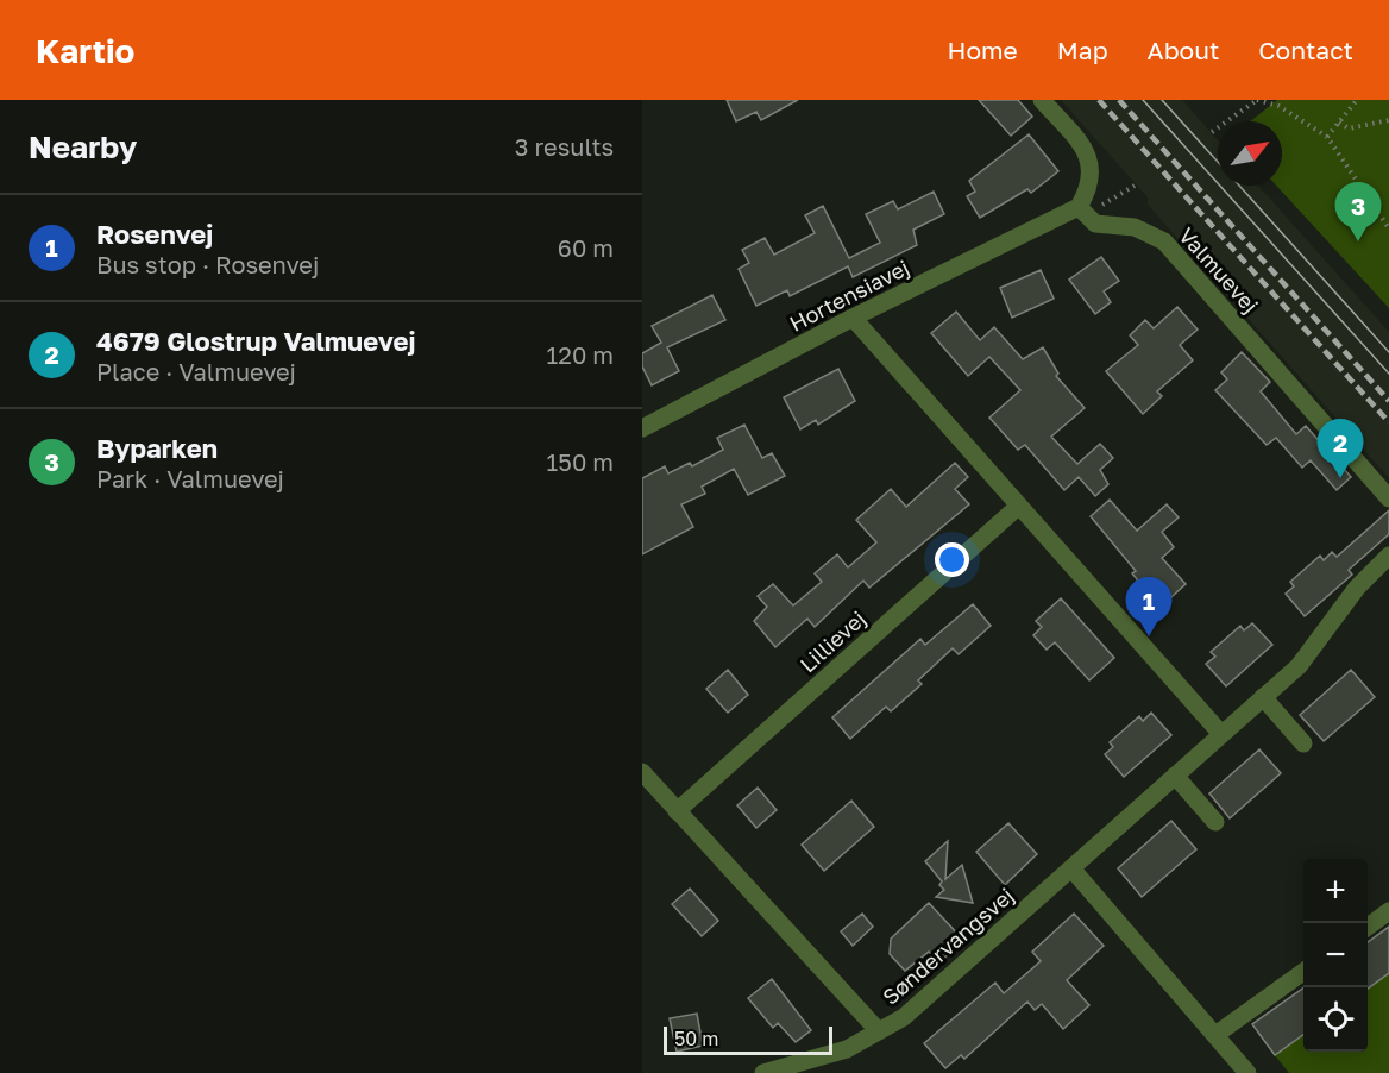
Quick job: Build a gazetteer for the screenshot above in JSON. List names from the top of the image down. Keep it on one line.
{"streets":{"street":["Valmuevej","Hortensiavej","Lillievej","Søndervangsvej"]},"crossings":[["Valmuevej","Hortensiavej"]],"scale_bar":"50 m","north":"top right","page":{"header":"Kartio","nav":["Home","Map","About","Contact"],"heading":["Nearby","3 results"],"pins":["3","2","1"],"list":[{"mark":"1","name":"Rosenvej","note":"Bus stop · Rosenvej","value":"60 m"},{"mark":"2","name":"4679 Glostrup Valmuevej","note":"Place · Valmuevej","value":"120 m"},{"mark":"3","name":"Byparken","note":"Park · Valmuevej","value":"150 m"}],"map_buttons":["+","−"],"scale":"50 m"}}
